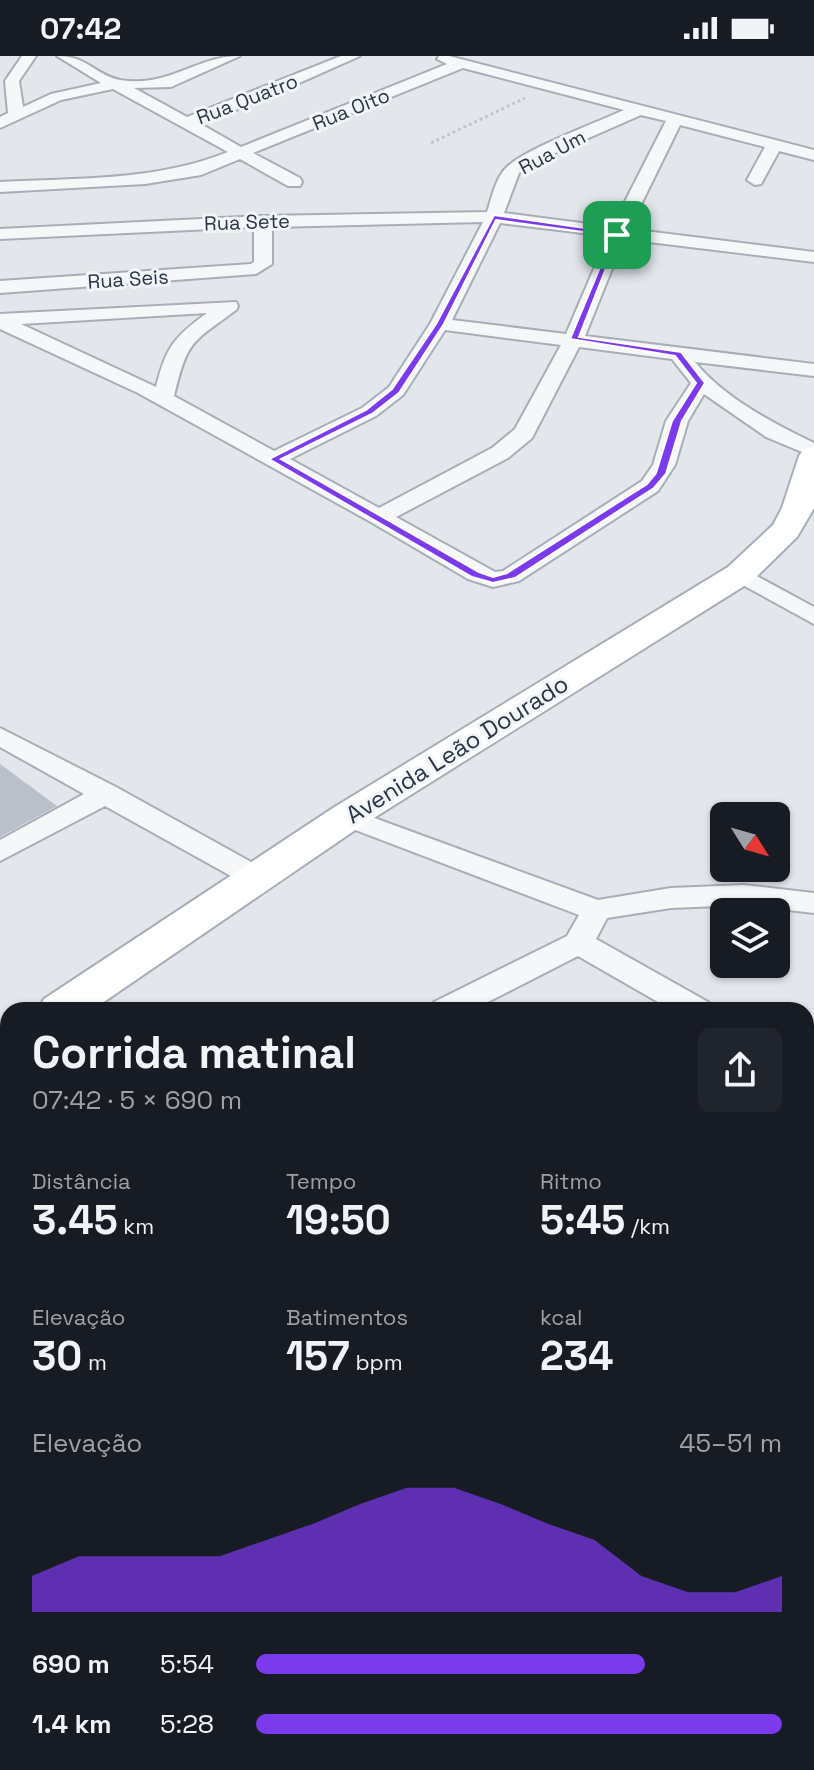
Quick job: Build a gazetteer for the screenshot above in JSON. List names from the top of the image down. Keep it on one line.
{"streets":{"main road":["Avenida Leão Dourado"],"street":["Rua Quatro","Rua Oito","Rua Um","Rua Sete","Rua Seis"]},"crossings":[["Rua Um","Rua Sete"],["Rua Sete","Rua Seis"]],"north":"bottom right","page":{"status":"07:42","heading":["Corrida matinal","07:42 · 5 × 690 m"],"stats":[["Distância","3.45 km"],["Tempo","19:50"],["Ritmo","5:45 /km"],["Elevação","30 m"],["Batimentos","157 bpm"],["kcal","234"]],"chart":["Elevação","45–51 m"],"list":[{"name":"690 m","note":"5:54"},{"name":"1.4 km","note":"5:28"}]}}
